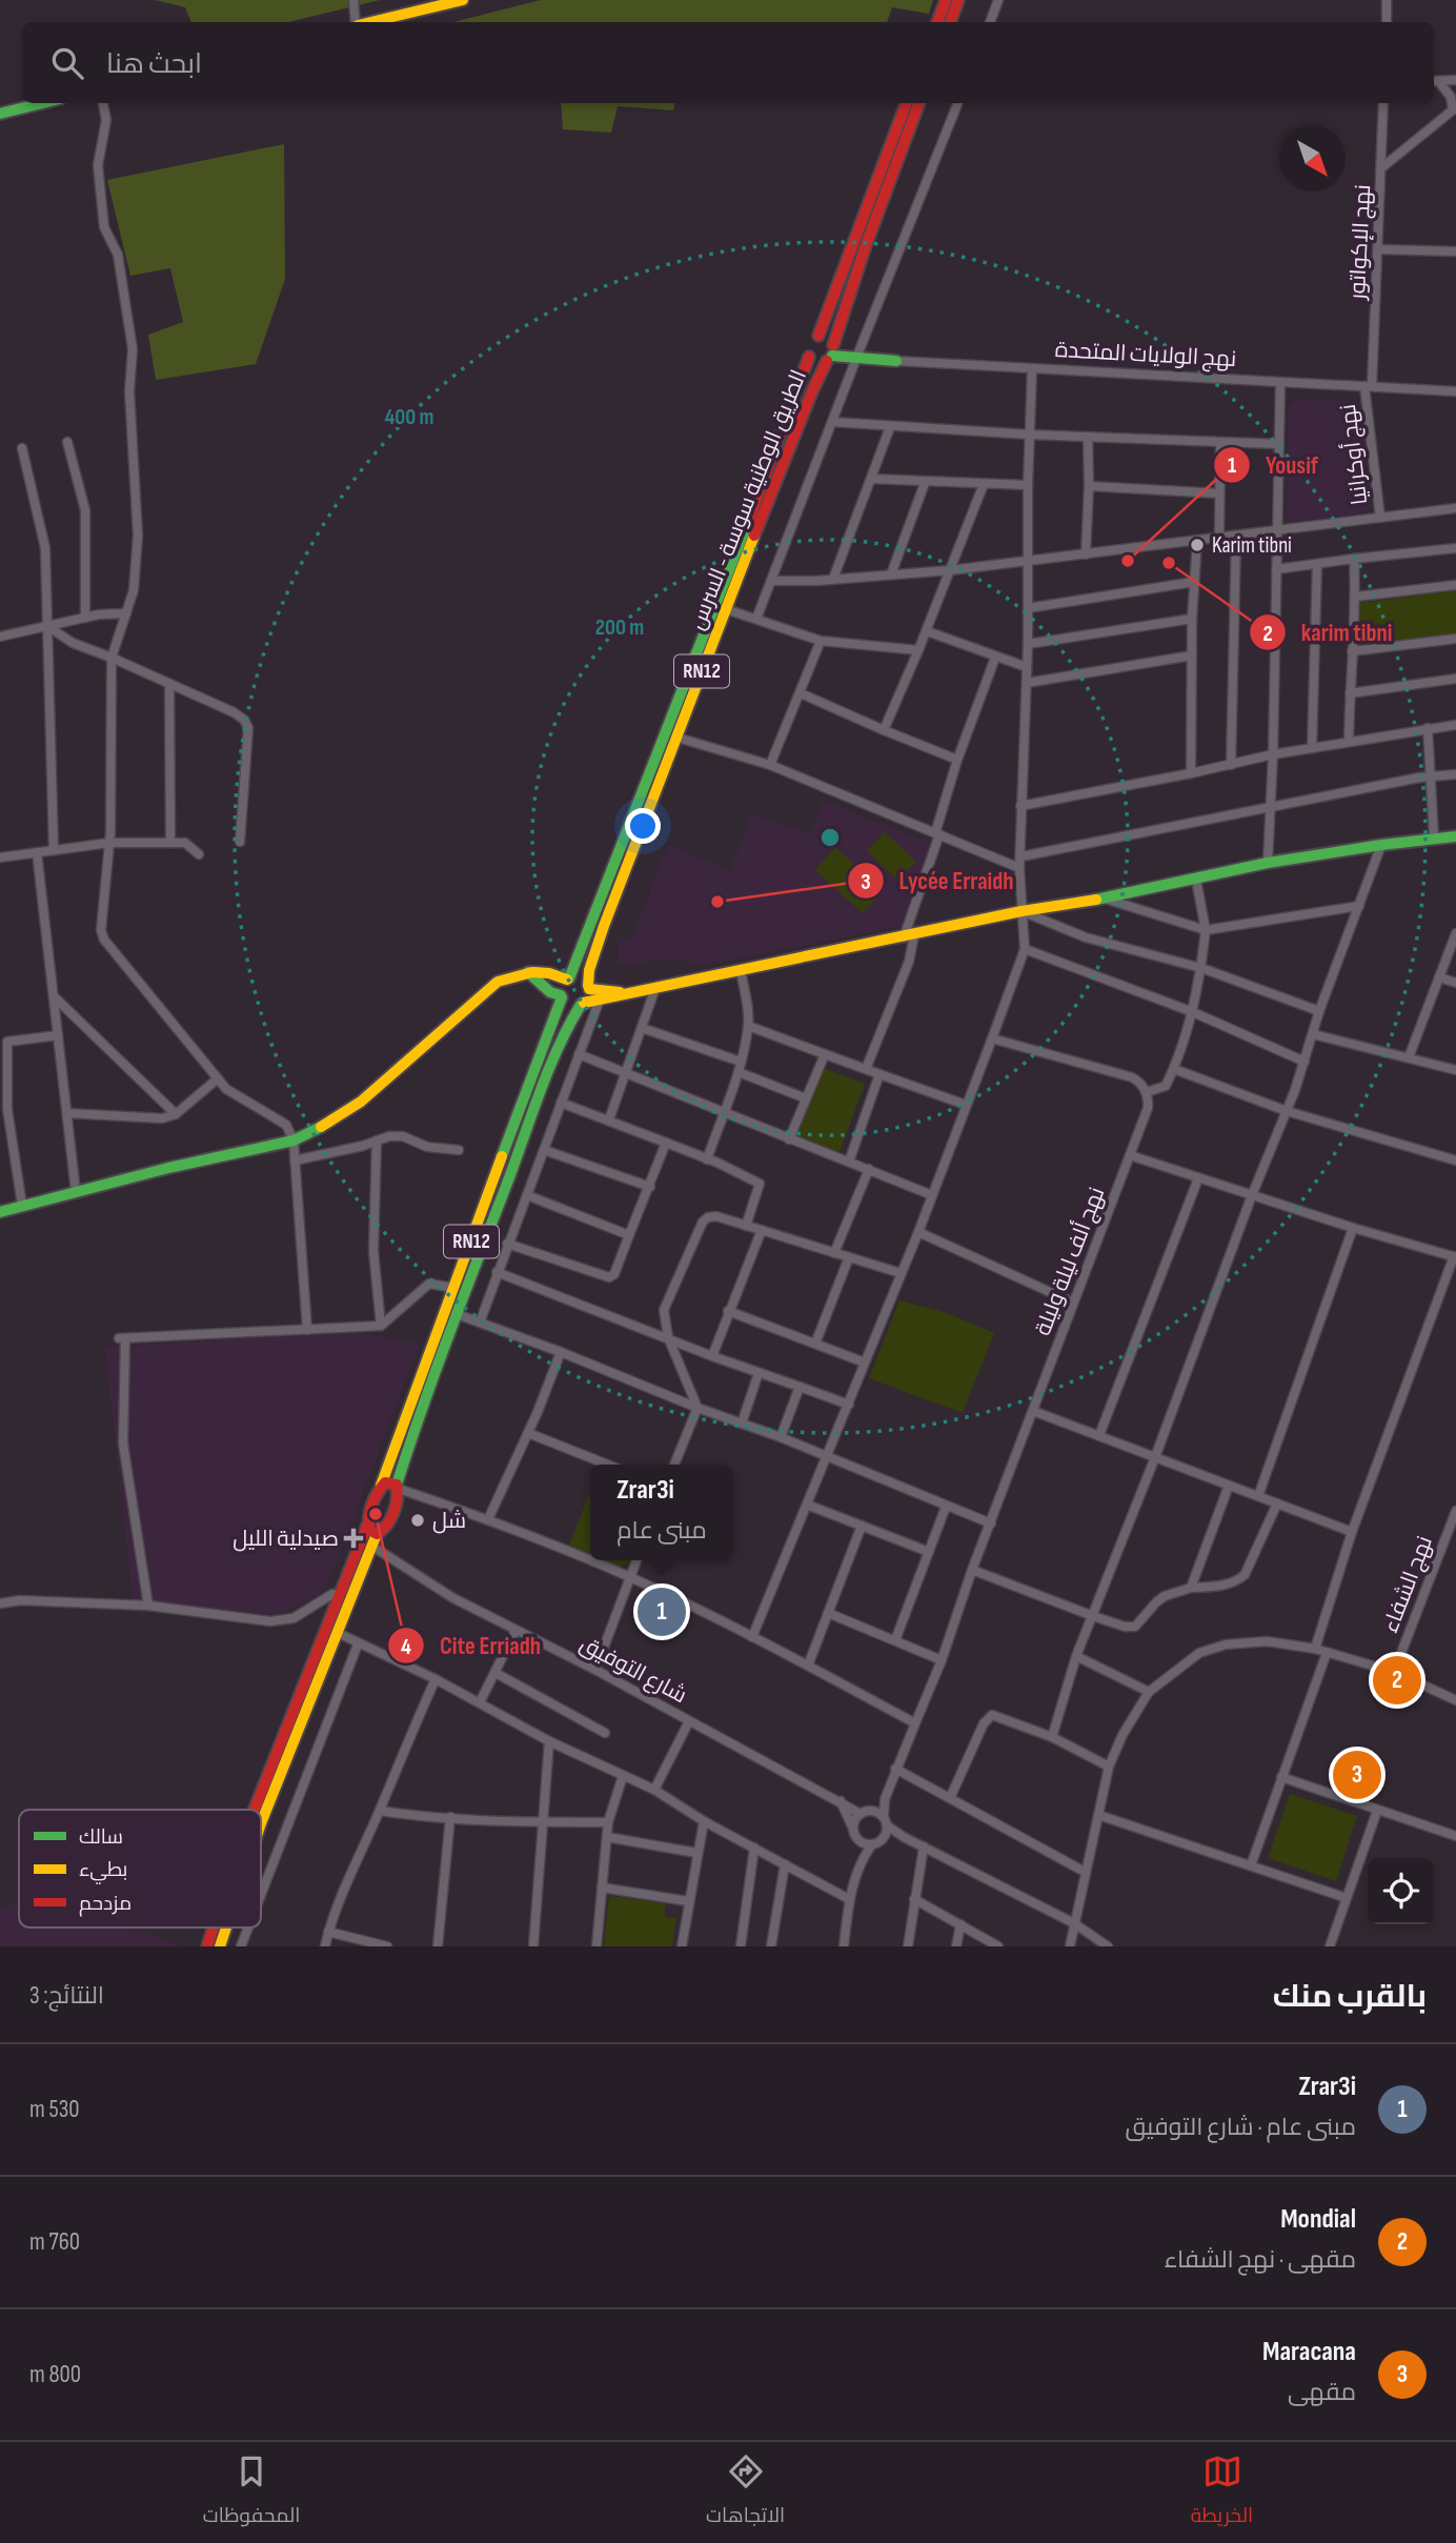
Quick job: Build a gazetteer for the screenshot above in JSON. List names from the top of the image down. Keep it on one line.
{"streets":{"main road":["نهج الولايات المتحدة","الطريق الوطنية سوسة - السرس","RN12"],"street":["نهج الإكواتور","نهج أوكرانيا","نهج ألف ليلة وليلة","نهج الشفاء","شارع التوفيق"]},"crossings":[["نهج الإكواتور","نهج الولايات المتحدة"],["نهج الإكواتور","نهج أوكرانيا"],["نهج الولايات المتحدة","نهج أوكرانيا"],["نهج الولايات المتحدة","الطريق الوطنية سوسة - السرس"],["نهج الولايات المتحدة","RN12"],["الطريق الوطنية سوسة - السرس","RN12"],["RN12","شارع التوفيق"],["نهج ألف ليلة وليلة","شارع التوفيق"]],"places":{"other":["Karim tibni","Yousif","karim tibni","Lycée Erraidh","Cite Erriadh","شل"],"health":["صيدلية الليل"]},"legend":["سالك","بطيء","مزدحم"],"north":"bottom right","page":{"search":"ابحث هنا","popup":["Zrar3i","مبنى عام"],"pins":["1","2","3"],"heading":["بالقرب منك","النتائج: 3"],"list":[{"mark":"1","name":"Zrar3i","note":"مبنى عام · شارع التوفيق","value":"530 m"},{"mark":"2","name":"Mondial","note":"مقهى · نهج الشفاء","value":"760 m"},{"mark":"3","name":"Maracana","note":"مقهى","value":"800 m"}],"nav":["الخريطة","الاتجاهات","المحفوظات"]},"rings":["400 m","200 m"]}
